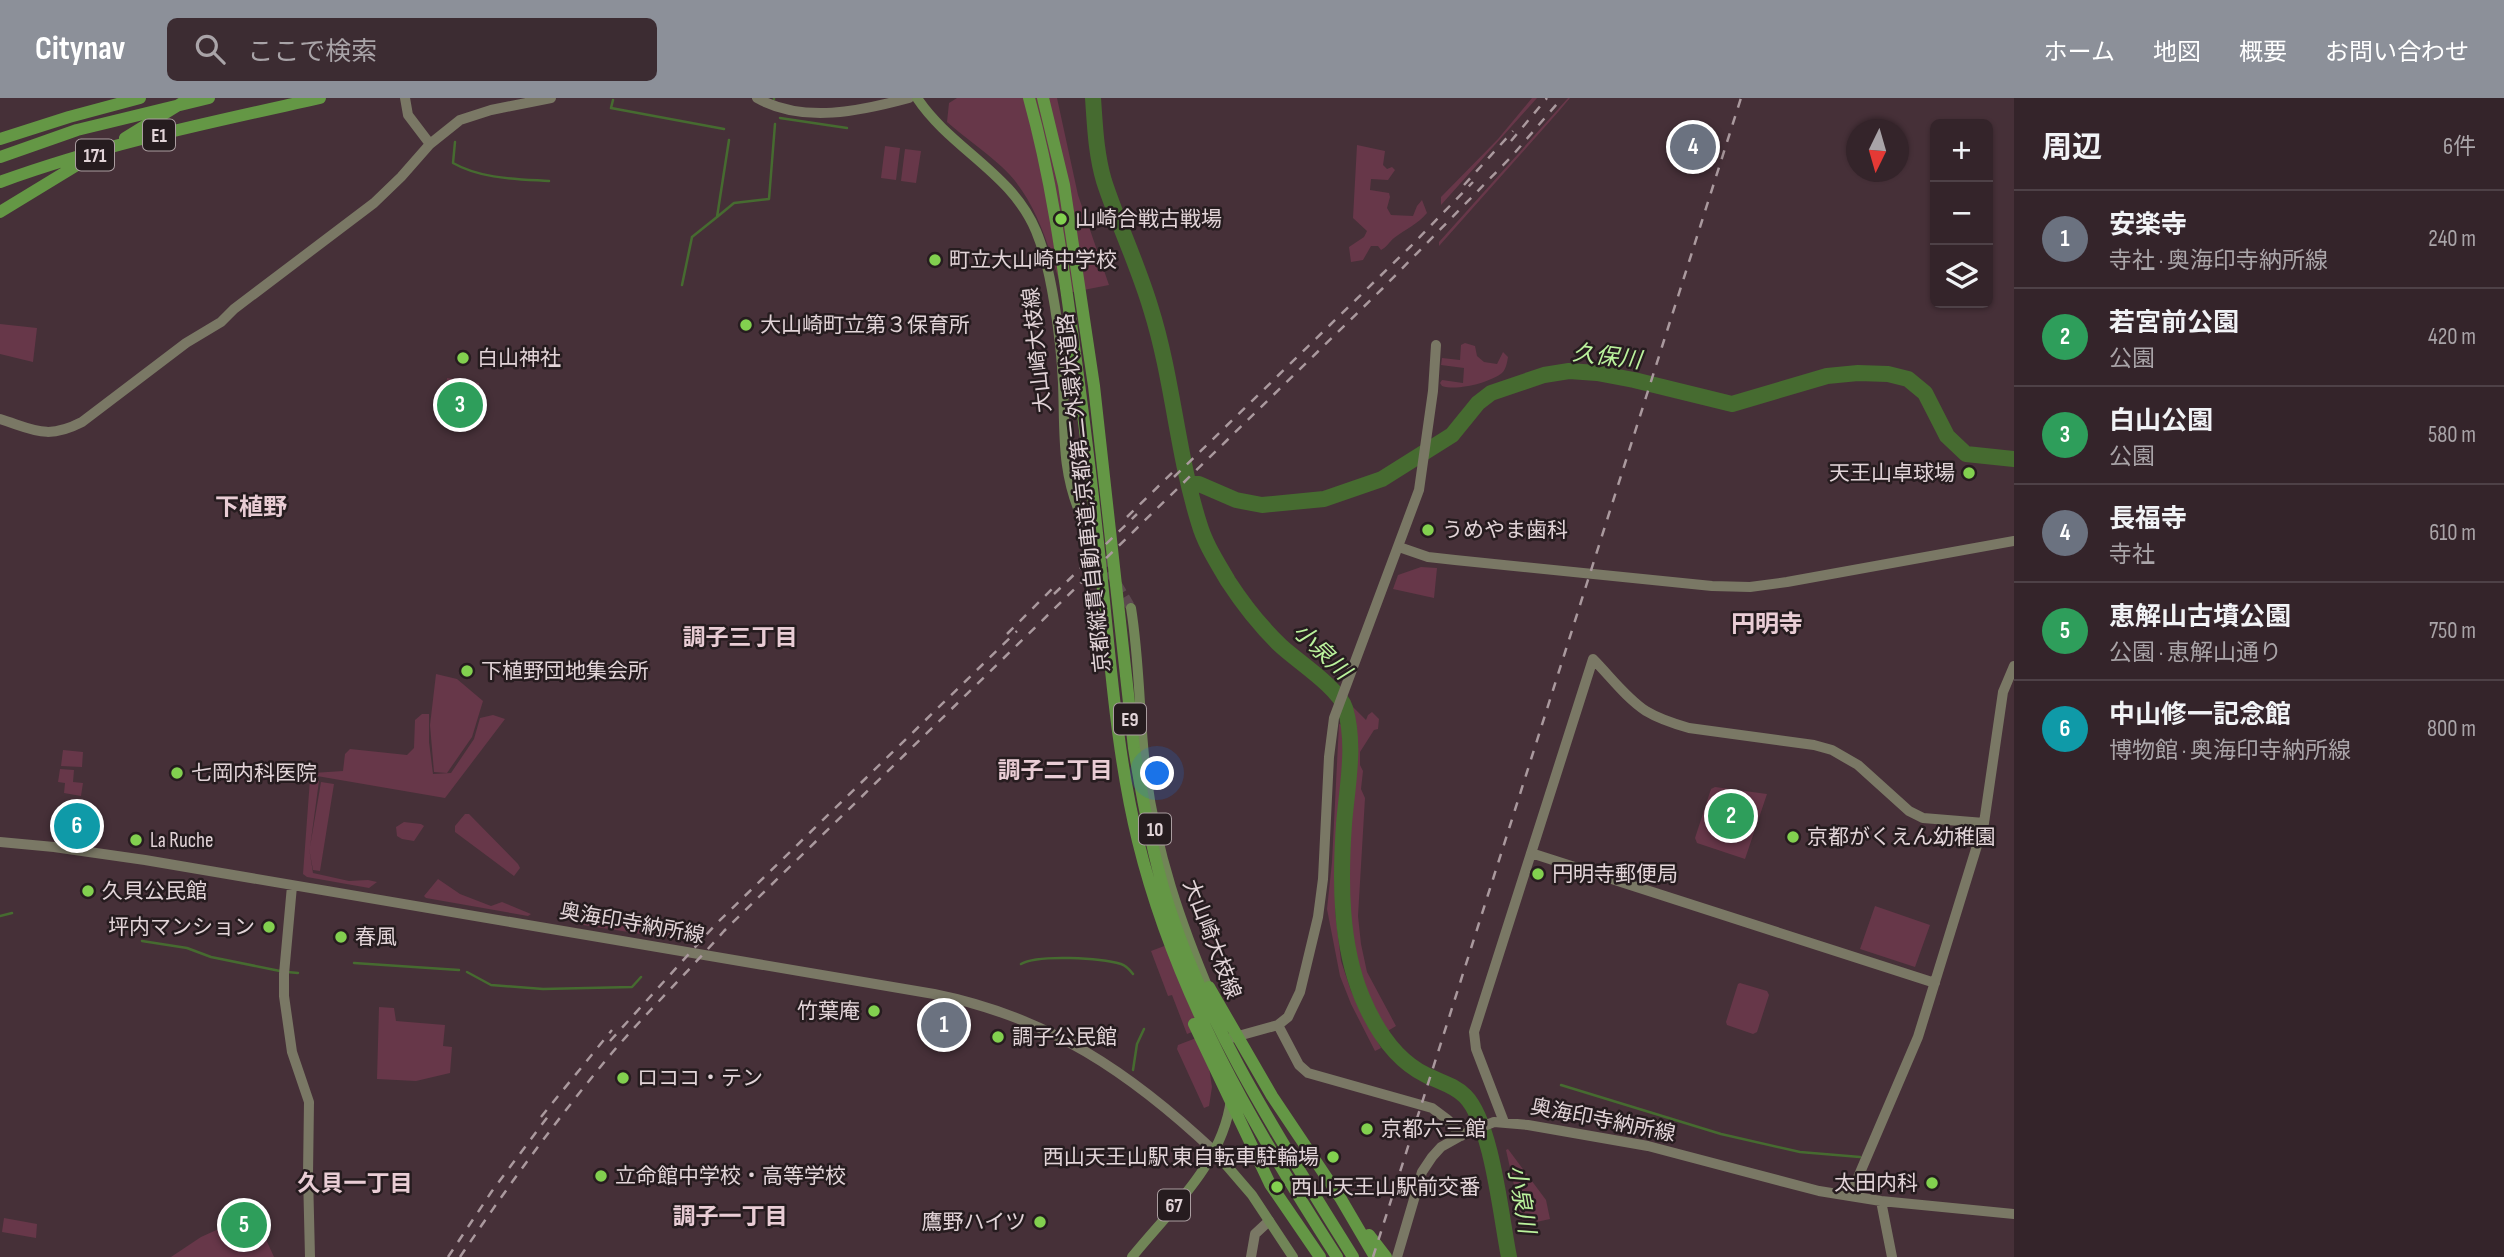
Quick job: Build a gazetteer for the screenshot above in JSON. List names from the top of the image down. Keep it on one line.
{"streets":{"highway":["E1","171","京都縦貫自動車道;京都第二外環状道路","E9"],"main road":["大山崎大枝線","10","67"],"street":["奥海印寺納所線"]},"crossings":[["大山崎大枝線","奥海印寺納所線"],["大山崎大枝線","67"],["奥海印寺納所線","67"]],"districts":["下植野","円明寺","調子三丁目","調子二丁目","久貝一丁目","調子一丁目"],"water":["久保川","小泉川"],"places":["山崎合戦古戦場","町立大山崎中学校","大山崎町立第３保育所","白山神社","天王山卓球場","うめやま歯科","下植野団地集会所","七岡内科医院","京都がくえん幼稚園","La Ruche","円明寺郵便局","久貝公民館","坪内マンション","春風","竹葉庵","調子公民館","ロココ・テン","京都六三館","西山天王山駅 東自転車駐輪場","立命館中学校・高等学校","太田内科","西山天王山駅前交番","鷹野ハイツ"],"north":"bottom","page":{"header":"Citynav","search":"ここで検索","nav":["ホーム","地図","概要","お問い合わせ"],"heading":["周辺","6件"],"map_buttons":["+","−"],"pins":["4","3","2","6","1","5"],"list":[{"mark":"1","name":"安楽寺","note":"寺社 · 奥海印寺納所線","value":"240 m"},{"mark":"2","name":"若宮前公園","note":"公園","value":"420 m"},{"mark":"3","name":"白山公園","note":"公園","value":"580 m"},{"mark":"4","name":"長福寺","note":"寺社","value":"610 m"},{"mark":"5","name":"恵解山古墳公園","note":"公園 · 恵解山通り","value":"750 m"},{"mark":"6","name":"中山修一記念館","note":"博物館 · 奥海印寺納所線","value":"800 m"}]}}
